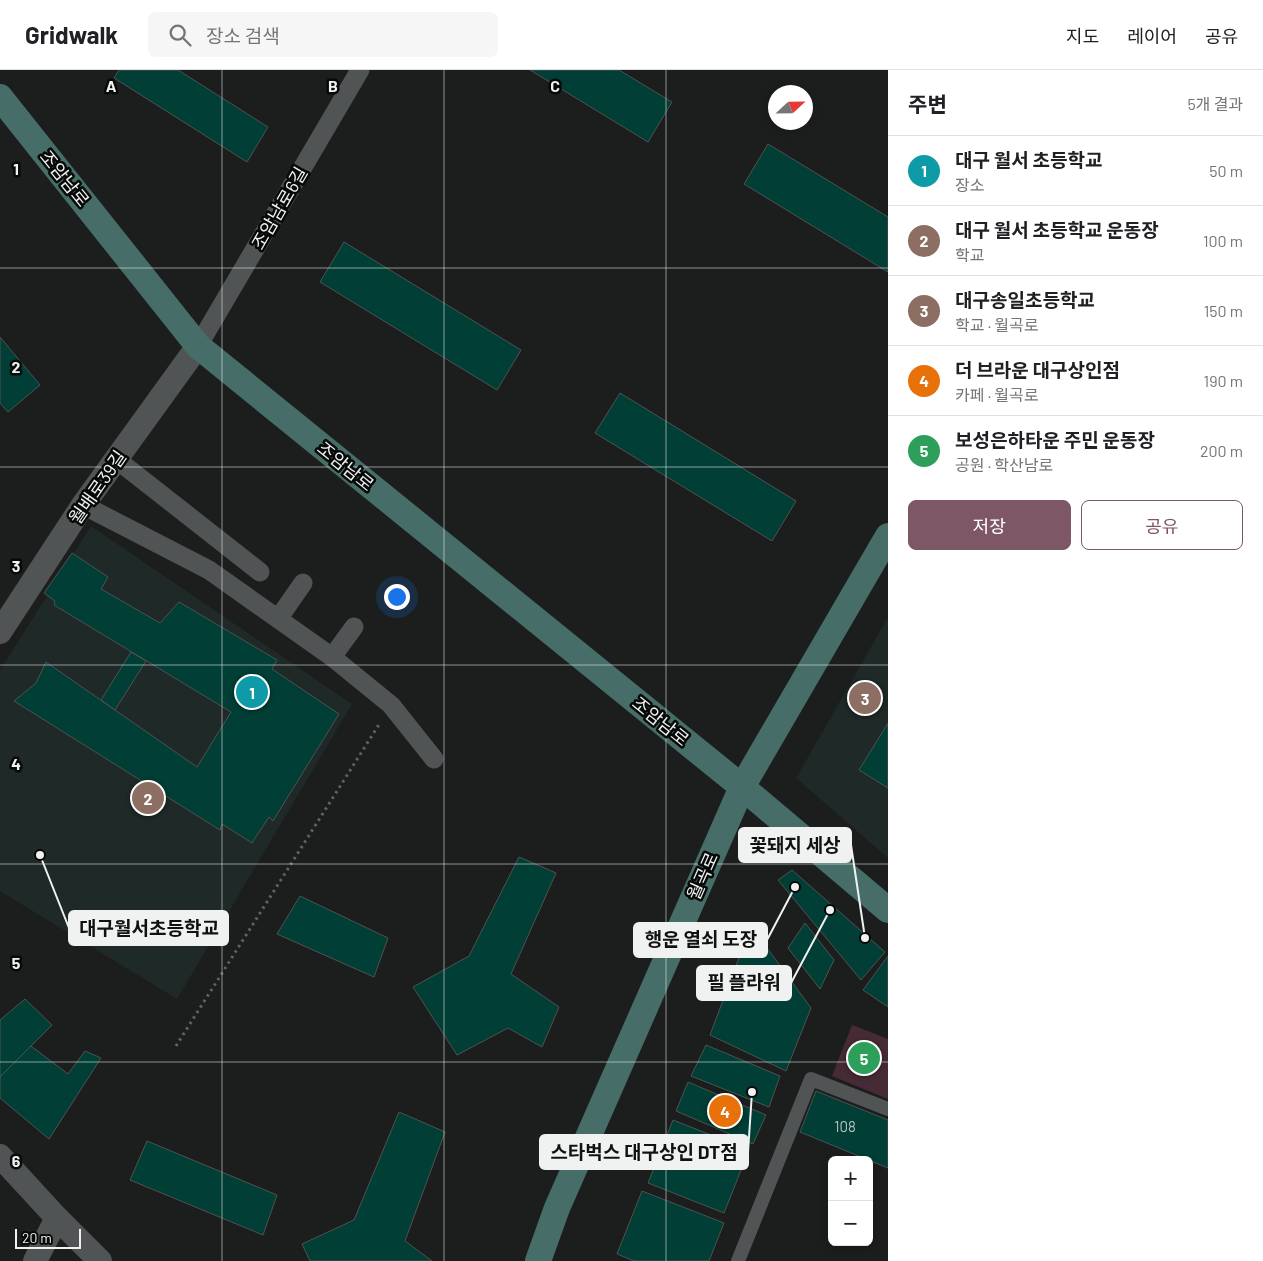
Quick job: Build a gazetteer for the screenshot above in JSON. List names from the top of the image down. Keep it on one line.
{"streets":{"main road":["조암남로","월곡로"],"street":["조암남로6길","월배로39길"]},"crossings":[["조암남로","조암남로6길"],["조암남로","월배로39길"],["조암남로","월곡로"],["조암남로6길","월배로39길"]],"places":["대구월서초등학교","행운 열쇠 도장","필 플라워","꽃돼지 세상","스타벅스 대구상인 DT점"],"house_numbers":["108"],"scale_bar":"20 m","north":"right","page":{"header":"Gridwalk","search":"장소 검색","nav":["지도","레이어","공유"],"heading":["주변","5개 결과"],"list":[{"mark":"1","name":"대구 월서 초등학교","note":"장소","value":"50 m"},{"mark":"2","name":"대구 월서 초등학교 운동장","note":"학교","value":"100 m"},{"mark":"3","name":"대구송일초등학교","note":"학교 · 월곡로","value":"150 m"},{"mark":"4","name":"더 브라운 대구상인점","note":"카페 · 월곡로","value":"190 m"},{"mark":"5","name":"보성은하타운 주민 운동장","note":"공원 · 학산남로","value":"200 m"}],"buttons":["저장","공유"],"pins":["1","3","2","5","4"],"map_buttons":["+","−"],"scale":"20 m"},"grid":{"columns":["A","B","C"],"rows":["1","2","3","4","5","6"]}}
